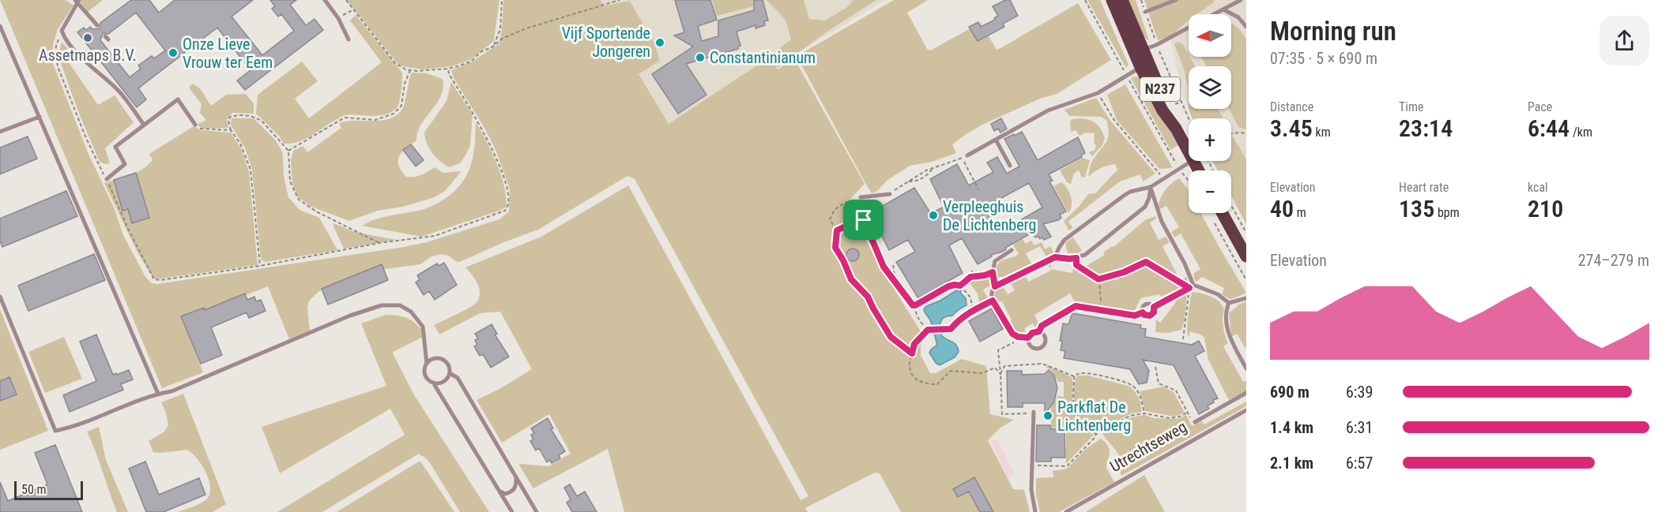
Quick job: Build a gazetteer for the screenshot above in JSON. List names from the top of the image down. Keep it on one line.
{"streets":{"main road":["N237"],"lane":["Utrechtseweg"]},"places":["Assetmaps B.V.","Vijf Sportende Jongeren","Onze Lieve Vrouw ter Eem","Constantinianum","Verpleeghuis De Lichtenberg","Parkflat De Lichtenberg"],"scale_bar":"50 m","north":"left","page":{"heading":["Morning run","07:35 · 5 × 690 m"],"map_buttons":["+","−"],"stats":[["Distance","3.45 km"],["Time","23:14"],["Pace","6:44 /km"],["Elevation","40 m"],["Heart rate","135 bpm"],["kcal","210"]],"chart":["Elevation","274–279 m"],"list":[{"name":"690 m","note":"6:39"},{"name":"1.4 km","note":"6:31"},{"name":"2.1 km","note":"6:57"}],"scale":"50 m"}}
